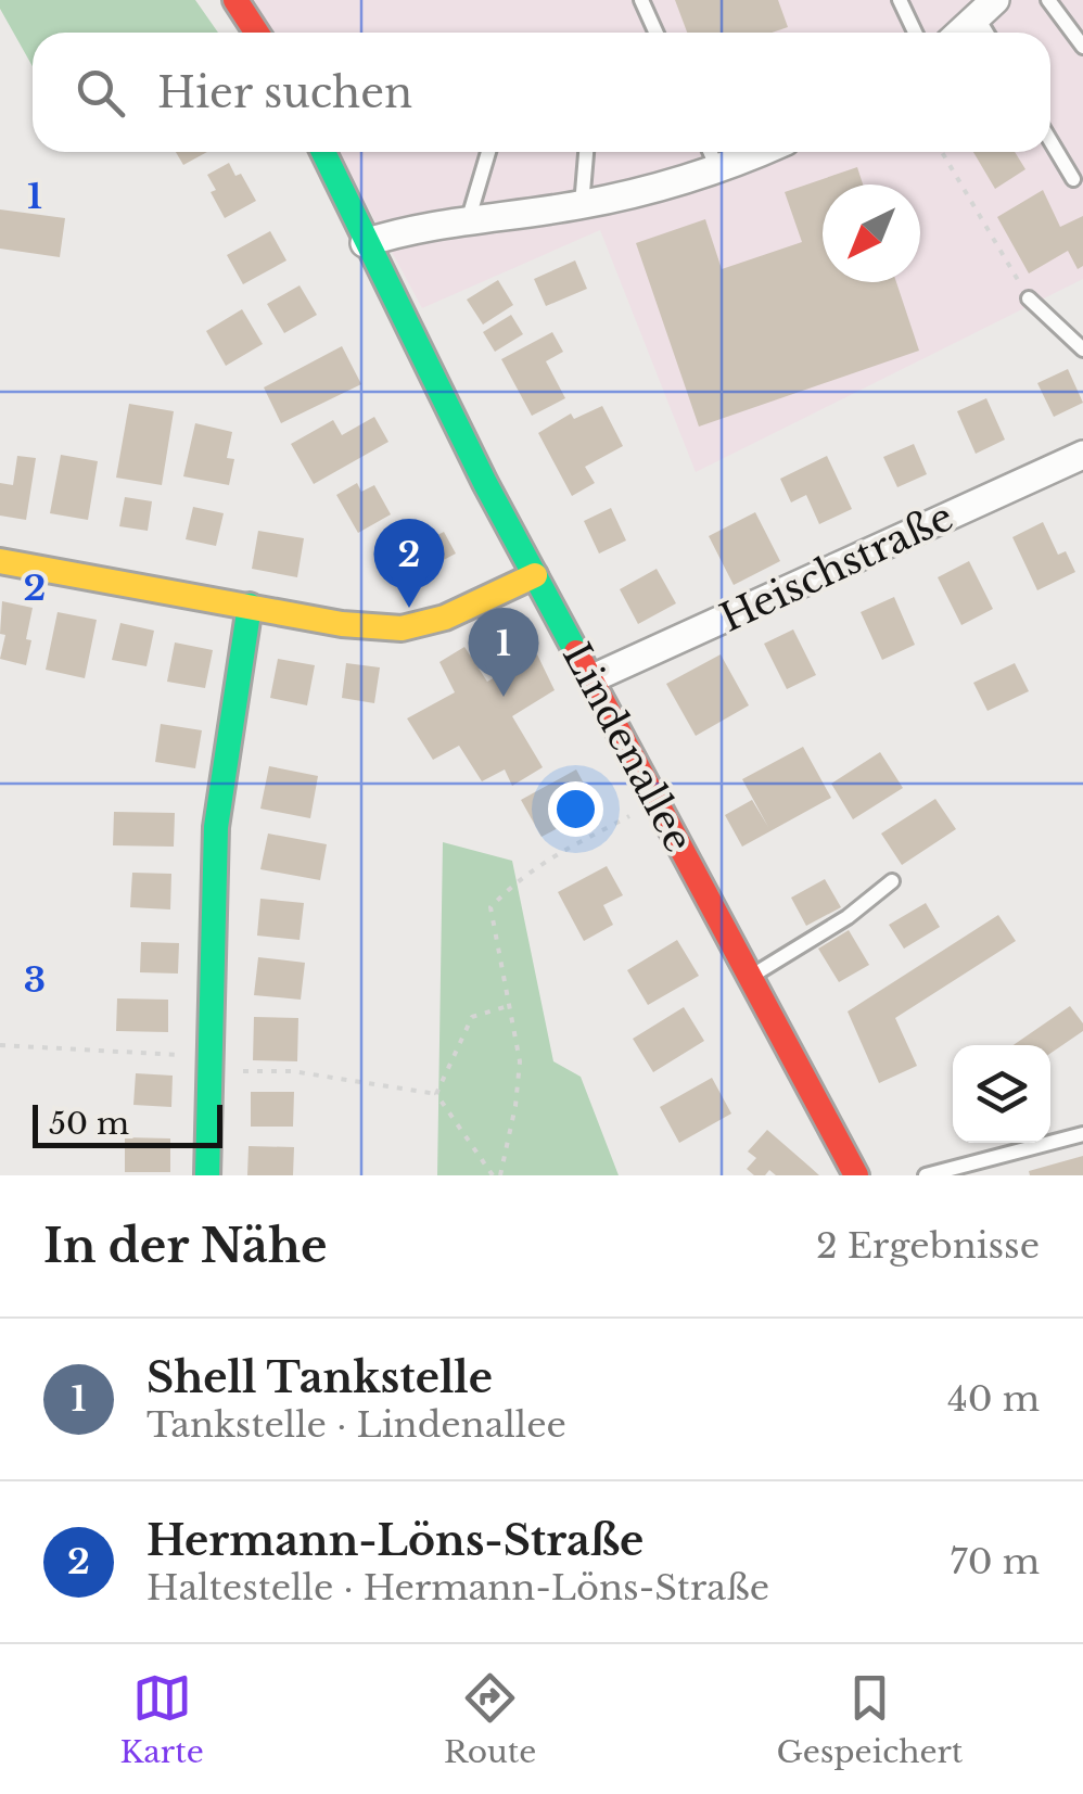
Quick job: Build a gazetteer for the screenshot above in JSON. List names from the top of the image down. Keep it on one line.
{"streets":{"street":["Heischstraße","Lindenallee"]},"crossings":[["Heischstraße","Lindenallee"]],"scale_bar":"50 m","north":"bottom left","page":{"search":"Hier suchen","pins":["2","1"],"scale":"50 m","heading":["In der Nähe","2 Ergebnisse"],"list":[{"mark":"1","name":"Shell Tankstelle","note":"Tankstelle · Lindenallee","value":"40 m"},{"mark":"2","name":"Hermann-Löns-Straße","note":"Haltestelle · Hermann-Löns-Straße","value":"70 m"}],"nav":["Karte","Route","Gespeichert"]},"grid":{"rows":["1","2","3"]}}
